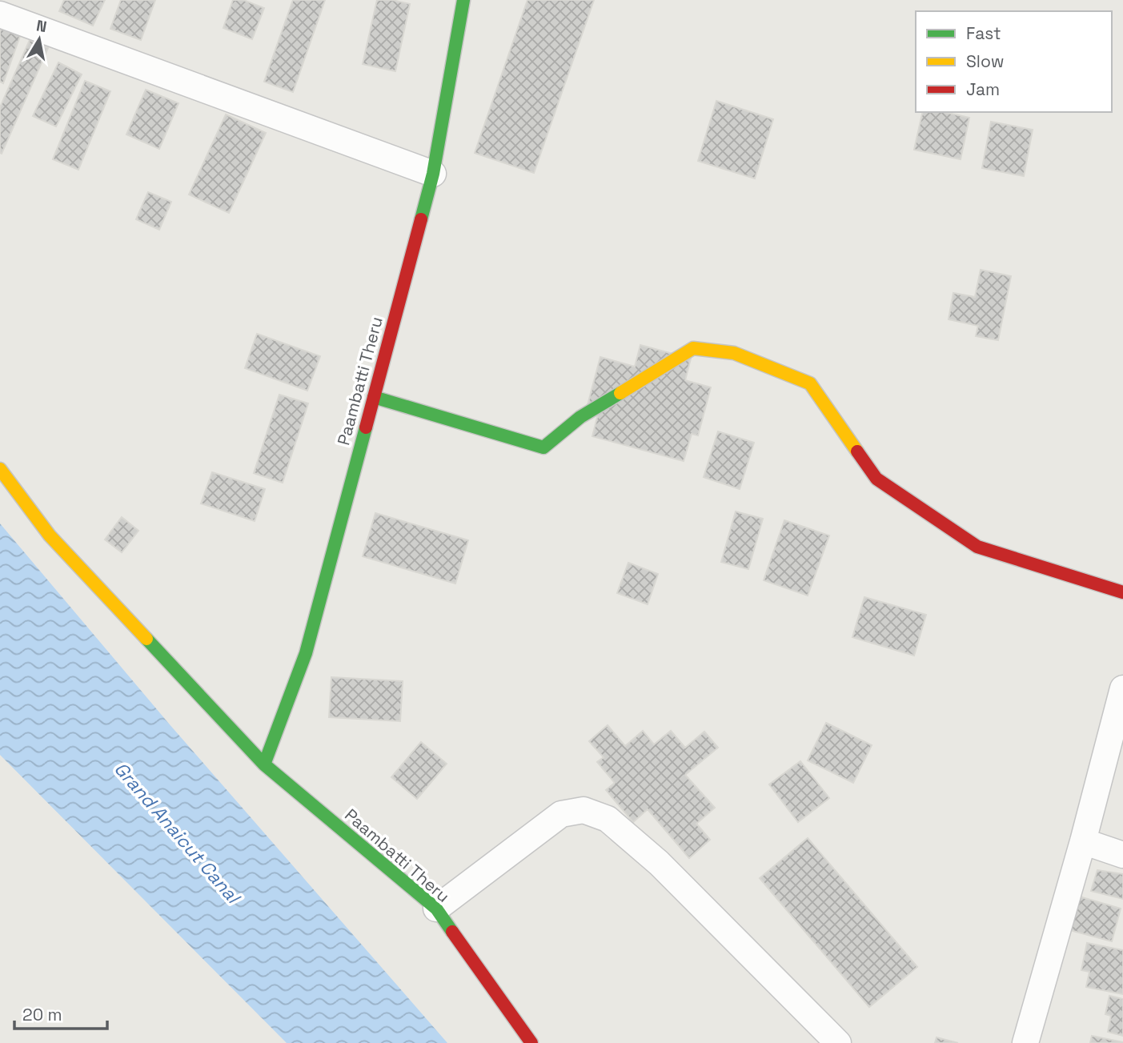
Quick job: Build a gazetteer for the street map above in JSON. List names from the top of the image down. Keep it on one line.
{"streets":{"street":["Paambatti Theru"]},"water":["Grand Anaicut Canal"],"legend":["Fast","Slow","Jam"],"scale_bar":"20 m","north":"top"}
